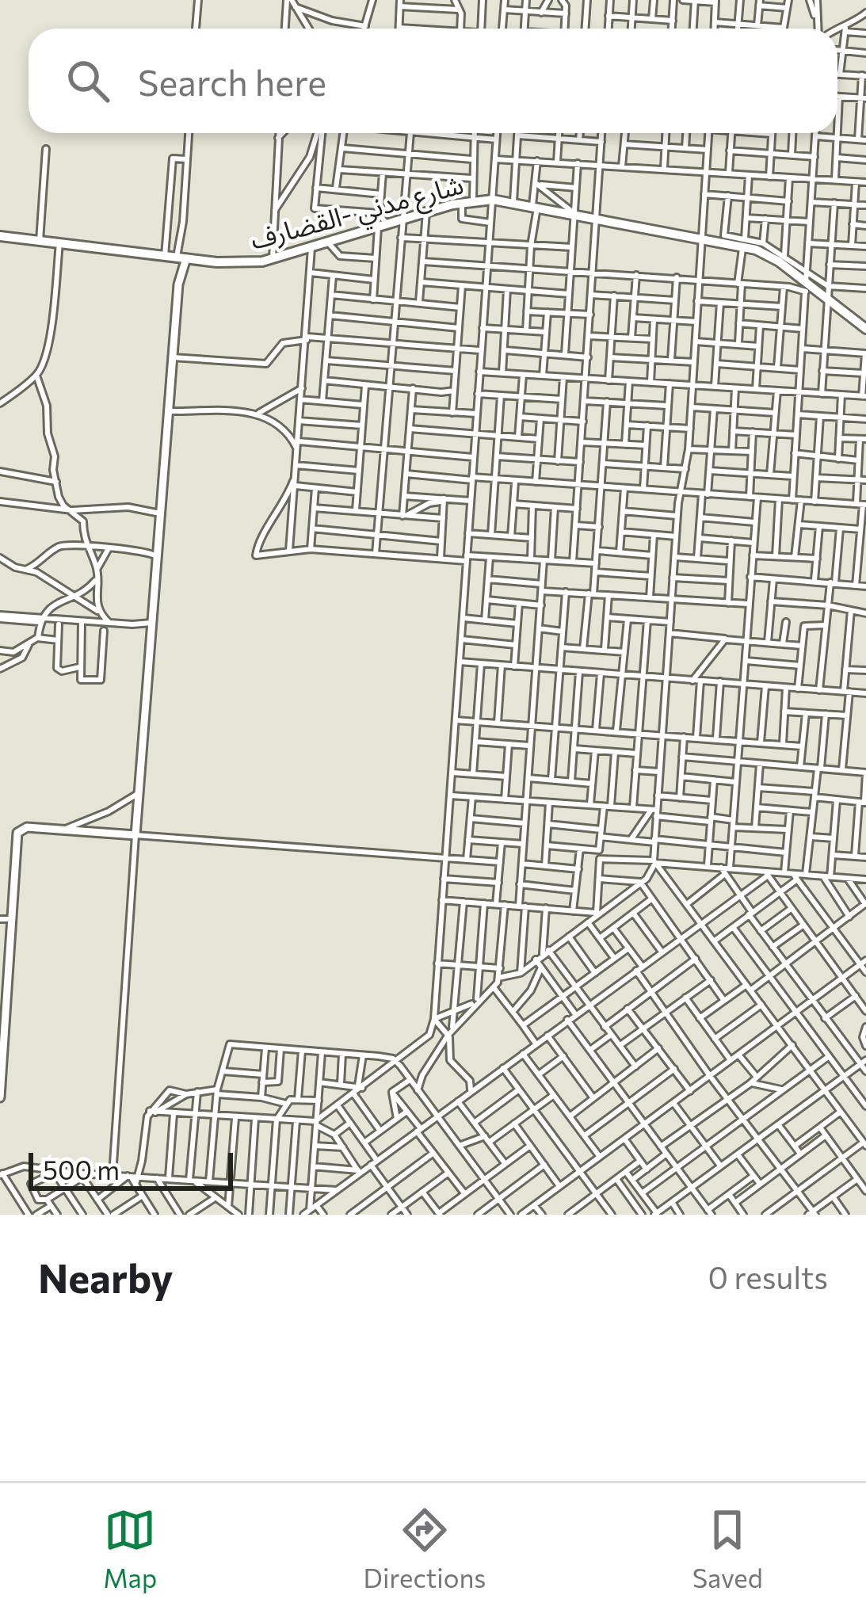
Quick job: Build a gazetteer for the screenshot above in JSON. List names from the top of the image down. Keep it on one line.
{"streets":{"highway":["شارع مدني -القضارف"]},"scale_bar":"500 m","page":{"search":"Search here","scale":"500 m","heading":["Nearby","0 results"],"nav":["Map","Directions","Saved"]}}
